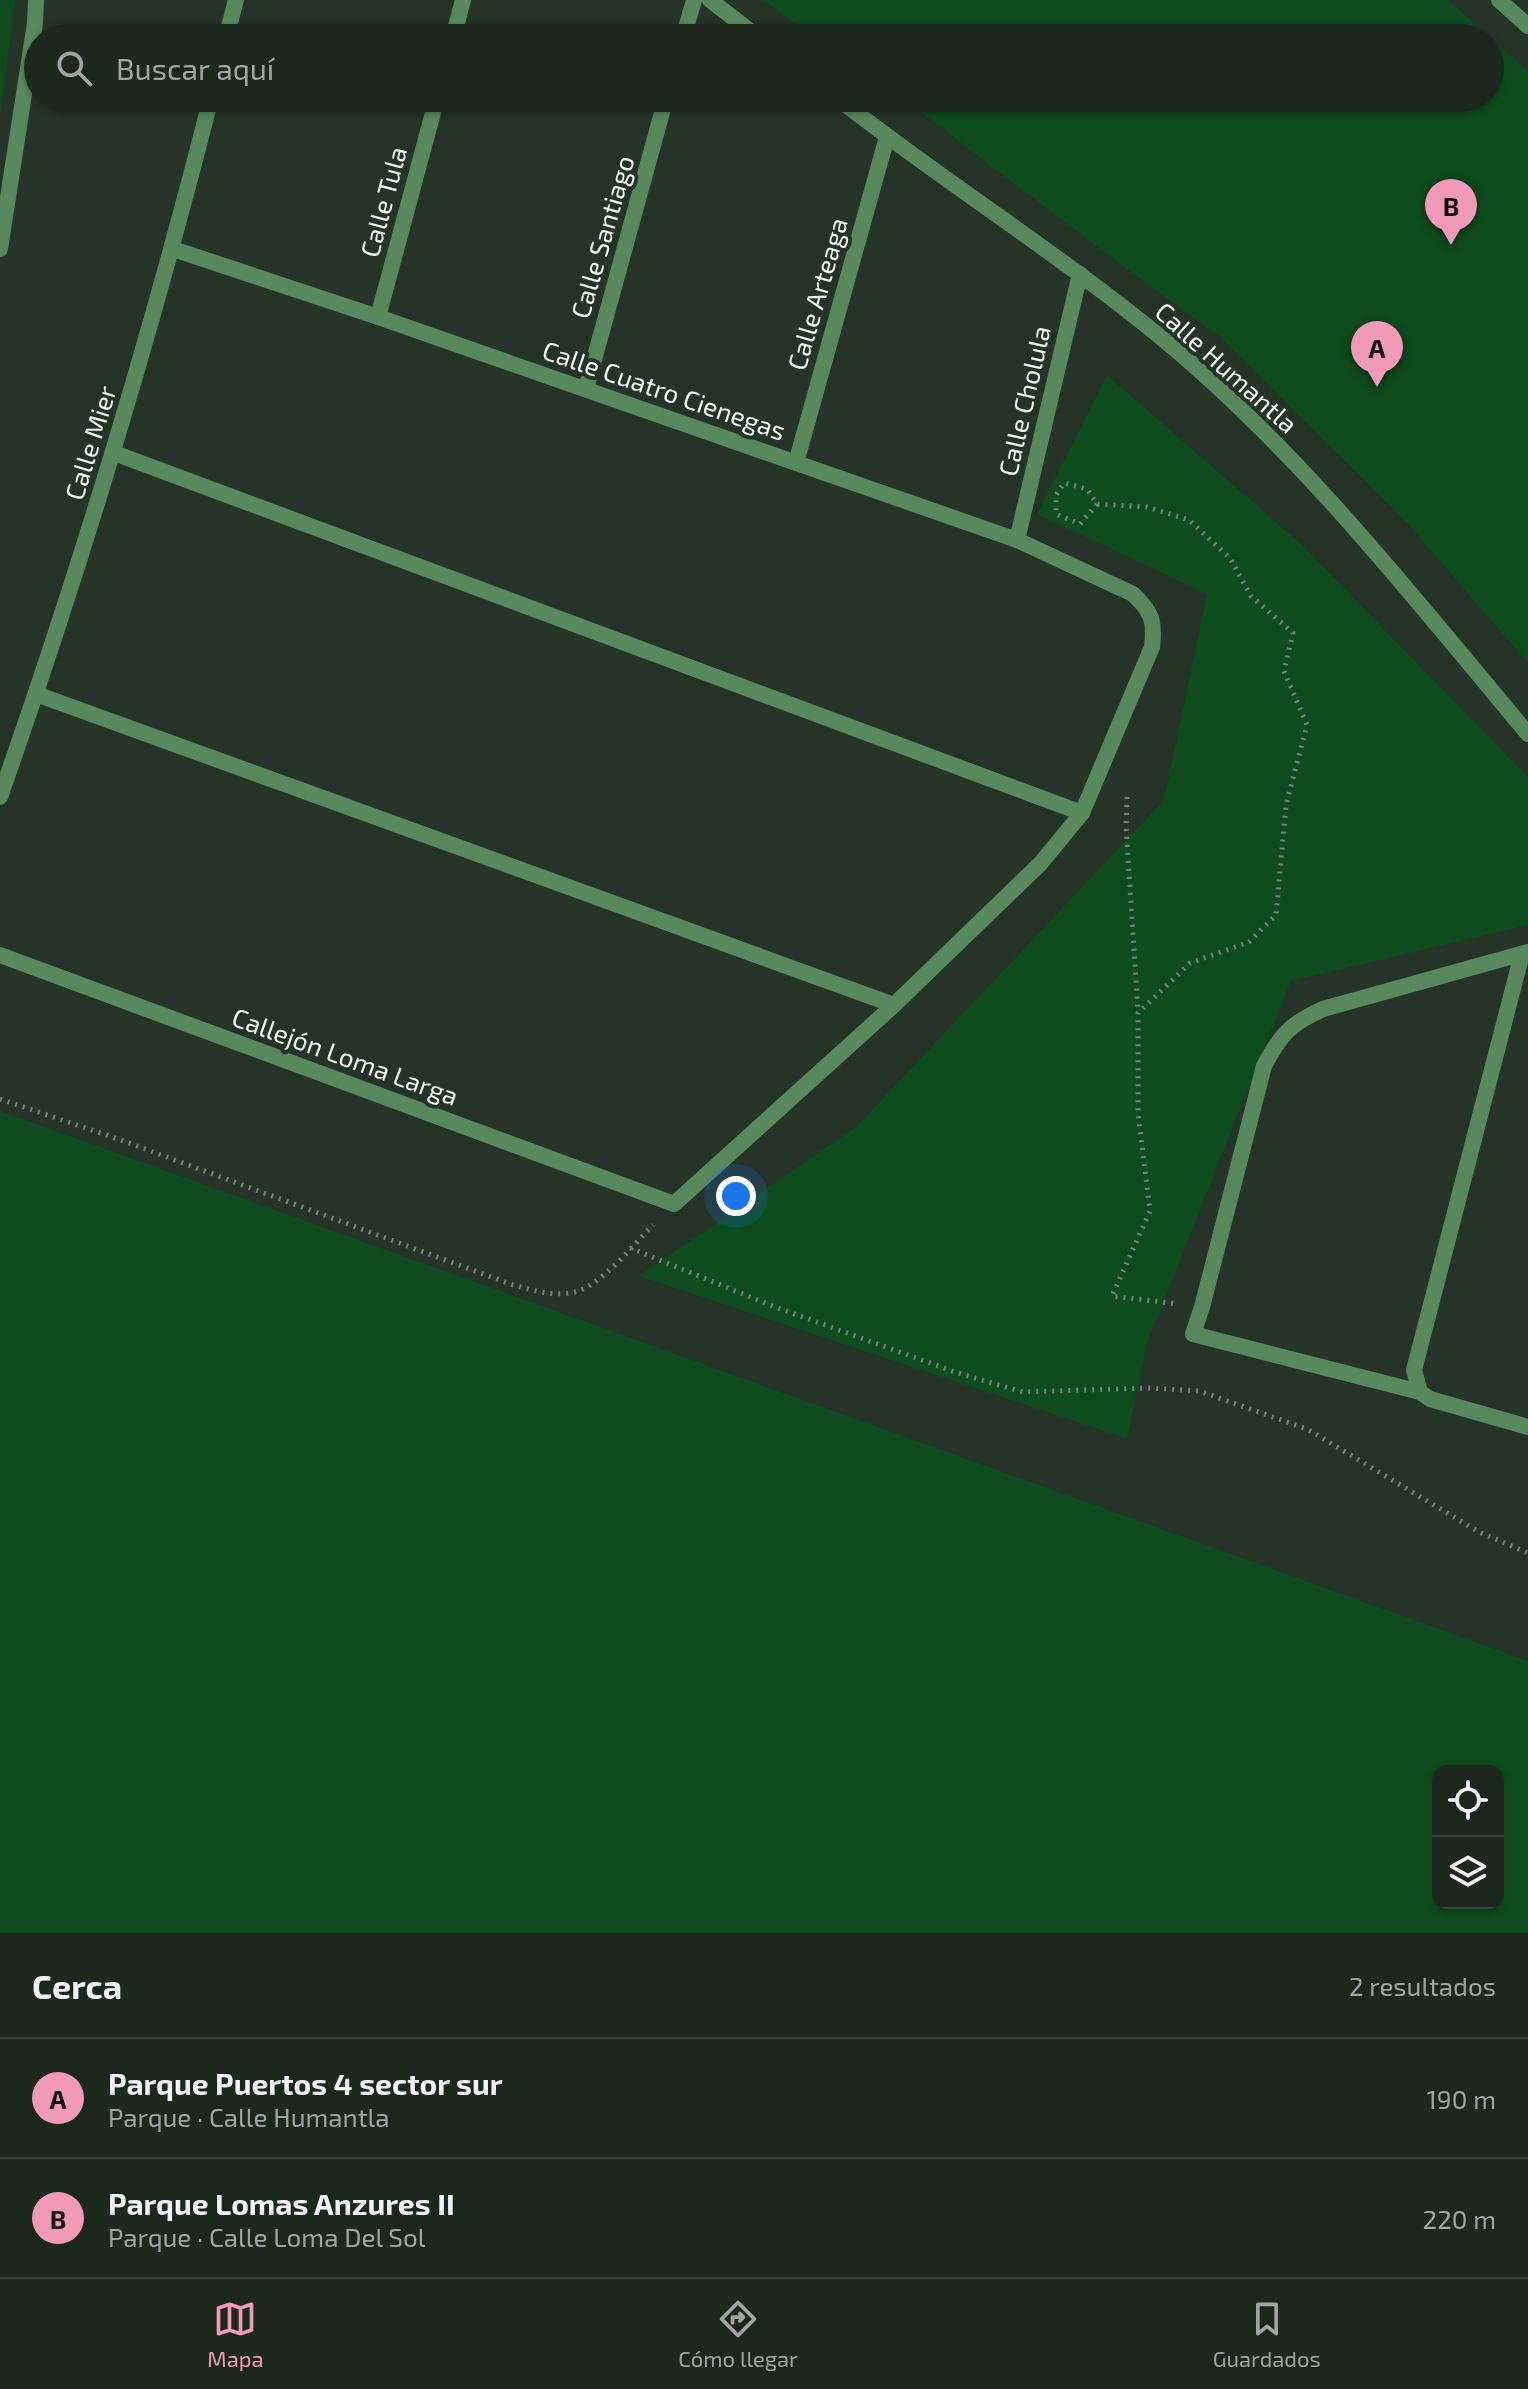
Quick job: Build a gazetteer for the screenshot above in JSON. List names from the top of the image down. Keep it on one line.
{"streets":{"street":["Calle Tula","Calle Santiago","Calle Arteaga","Calle Humantla","Calle Cuatro Cienegas","Calle Cholula","Calle Mier","Callejón Loma Larga"]},"crossings":[["Calle Tula","Calle Cuatro Cienegas"],["Calle Santiago","Calle Cuatro Cienegas"],["Calle Arteaga","Calle Humantla"],["Calle Arteaga","Calle Cuatro Cienegas"],["Calle Humantla","Calle Cholula"],["Calle Cuatro Cienegas","Calle Cholula"],["Calle Cuatro Cienegas","Calle Mier"]],"page":{"search":"Buscar aquí","pins":["B","A"],"heading":["Cerca","2 resultados"],"list":[{"mark":"A","name":"Parque Puertos 4 sector sur","note":"Parque · Calle Humantla","value":"190 m"},{"mark":"B","name":"Parque Lomas Anzures II","note":"Parque · Calle Loma Del Sol","value":"220 m"}],"nav":["Mapa","Cómo llegar","Guardados"]}}
